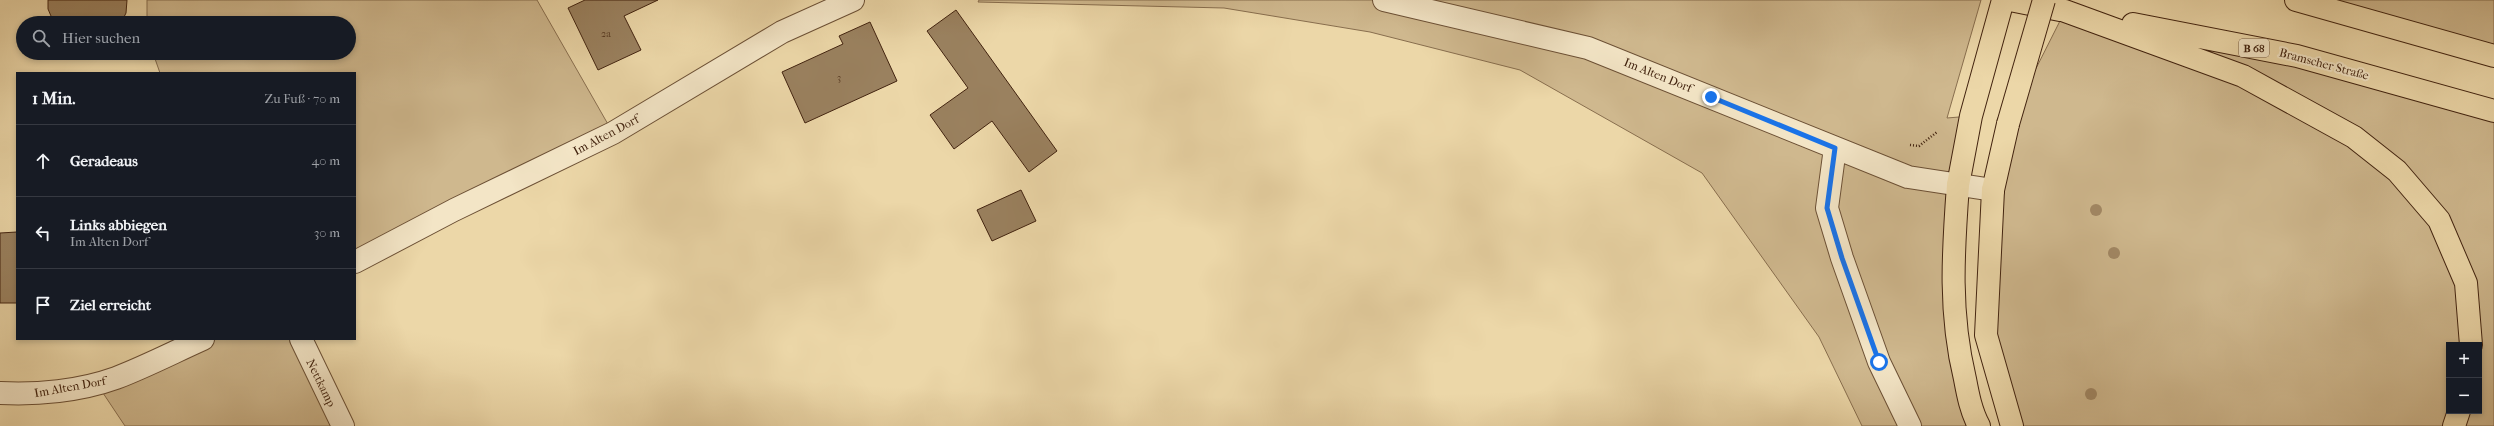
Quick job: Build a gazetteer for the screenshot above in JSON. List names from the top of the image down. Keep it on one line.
{"streets":{"main road":["B 68","Bramscher Straße"],"street":["Im Alten Dorf","Nettkamp"]},"house_numbers":["2a","3"],"page":{"search":"Hier suchen","heading":["1 Min.","Zu Fuß · 70 m"],"list":[["Geradeaus","40 m"],["Links abbiegen","Im Alten Dorf","30 m"],"Ziel erreicht"],"map_buttons":["+","−"]}}
